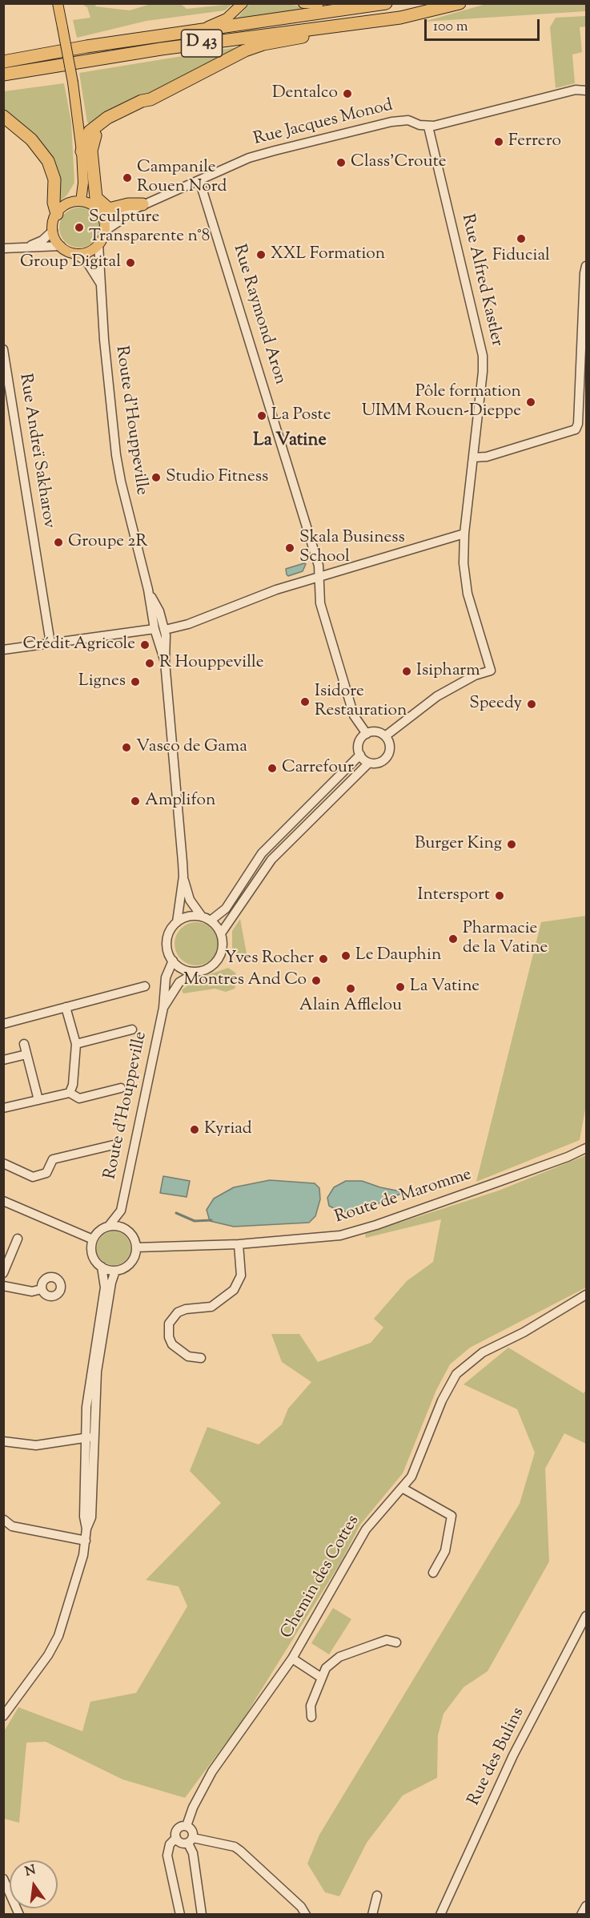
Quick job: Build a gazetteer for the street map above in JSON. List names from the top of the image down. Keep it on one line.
{"streets":{"highway":["D 43"],"street":["Rue Jacques Monod","Rue Alfred Kastler","Rue Raymond Aron","Route d'Houppeville","Rue Andreï Sakharov","Route de Maromme","Chemin des Cottes","Rue des Bulins"]},"crossings":[["Rue Jacques Monod","Rue Alfred Kastler"],["Rue Jacques Monod","Rue Raymond Aron"],["Rue Jacques Monod","Route d'Houppeville"],["Rue Alfred Kastler","Rue Raymond Aron"],["Route d'Houppeville","Route de Maromme"]],"districts":["La Vatine"],"places":["Dentalco","Ferrero","Class'Croute","Campanile Rouen Nord","Sculpture Transparente n°8","Fiducial","XXL Formation","Group Digital","Pôle formation UIMM Rouen-Dieppe","La Poste","Studio Fitness","Groupe 2R","Skala Business School","Crédit Agricole","R Houppeville","Isipharm","Lignes","Isidore Restauration","Speedy","Vasco de Gama","Carrefour","Amplifon","Burger King","Intersport","Pharmacie de la Vatine","Le Dauphin","Yves Rocher","Montres And Co","La Vatine","Alain Afflelou","Kyriad"],"scale_bar":"100 m","north":"top"}
